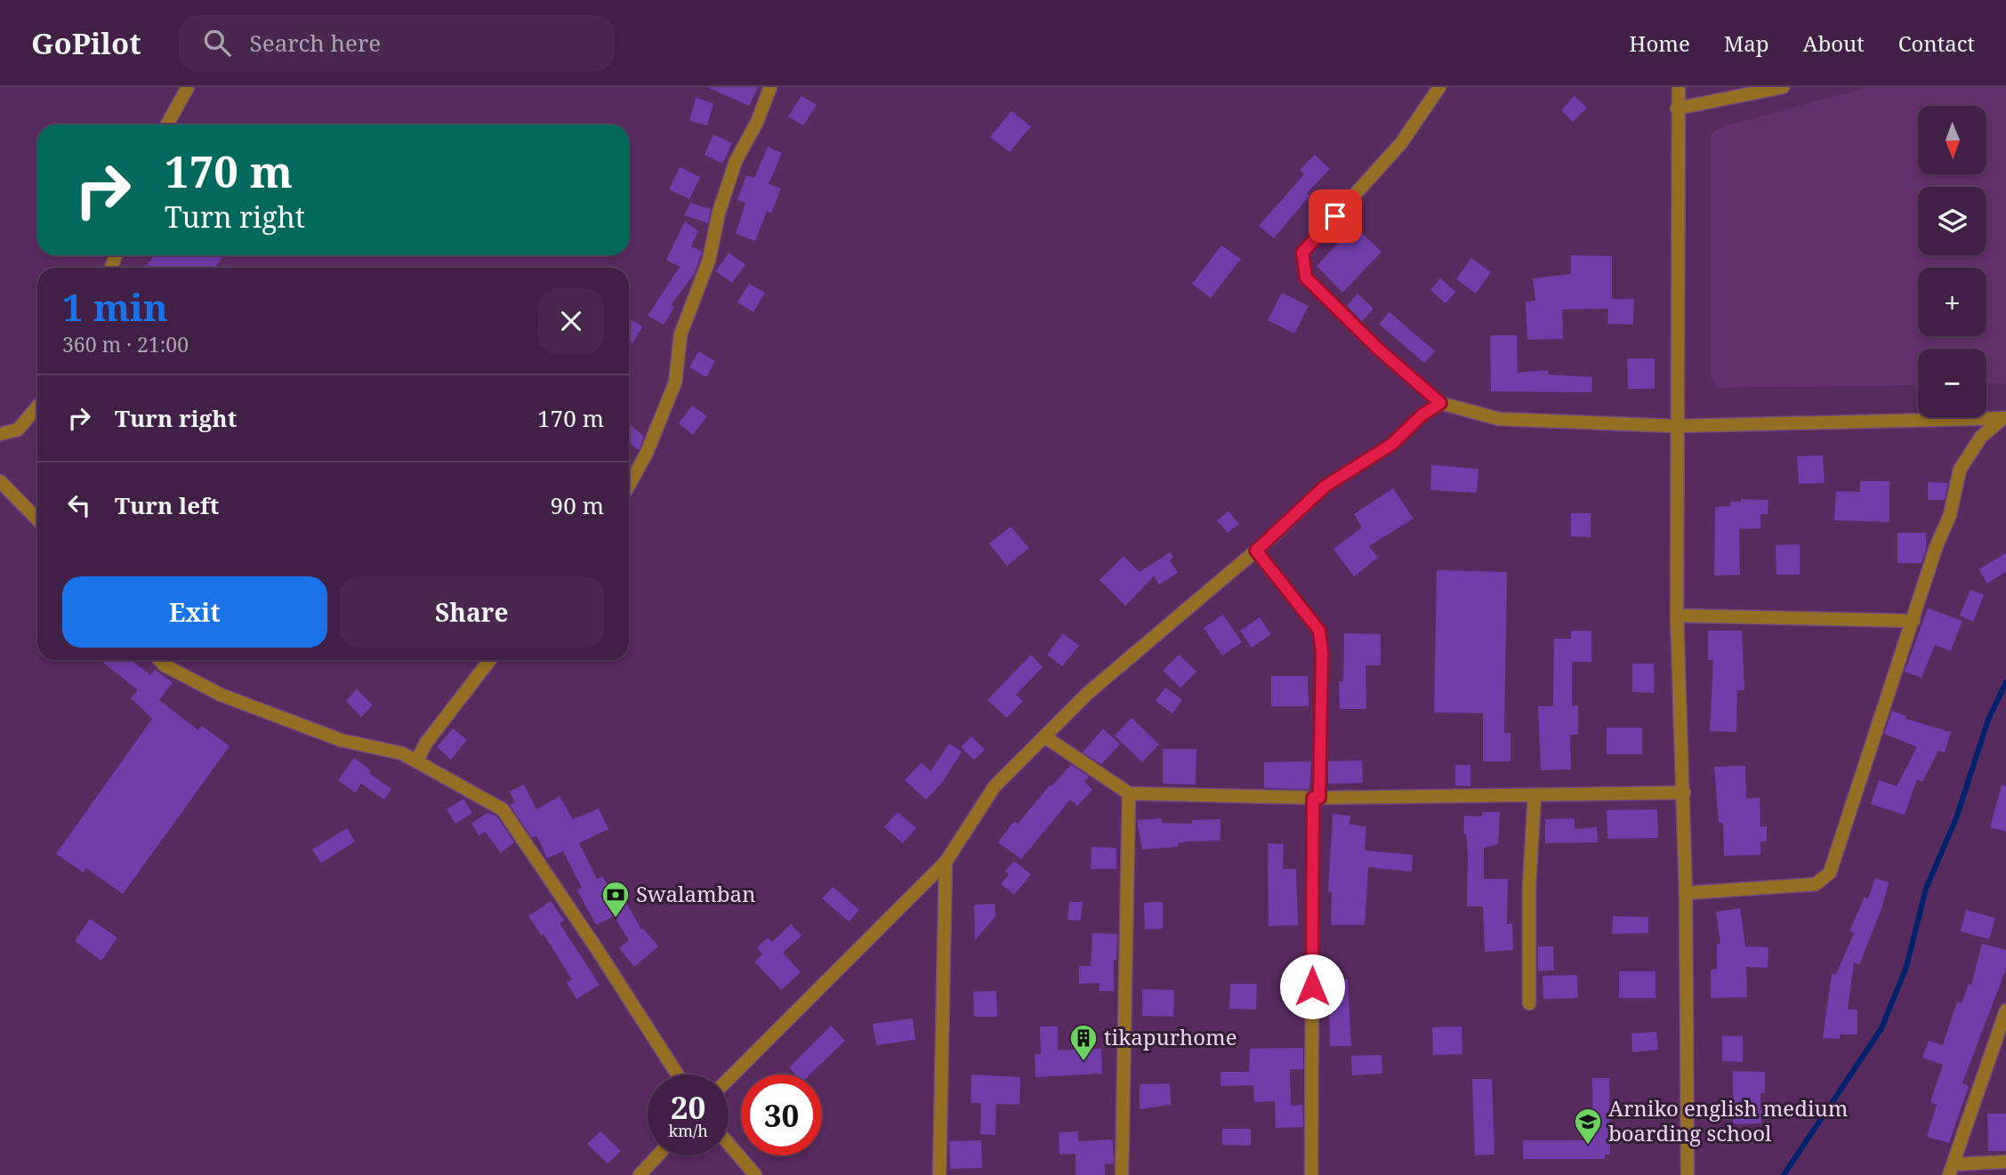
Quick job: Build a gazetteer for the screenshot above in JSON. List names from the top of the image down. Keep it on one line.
{"places":{"bank":["Swalamban"],"building":["tikapurhome"],"school or university":["Arniko english medium boarding school"]},"north":"bottom","page":{"header":"GoPilot","search":"Search here","nav":["Home","Map","About","Contact"],"map_buttons":["+","−"],"turn":["170 m","Turn right"],"heading":["1 min","360 m · 21:00"],"list":[{"name":"Turn right","value":"170 m"},{"name":"Turn left","value":"90 m"}],"buttons":["Exit","Share"],"speed":"20 km/h","limit":"30"}}
